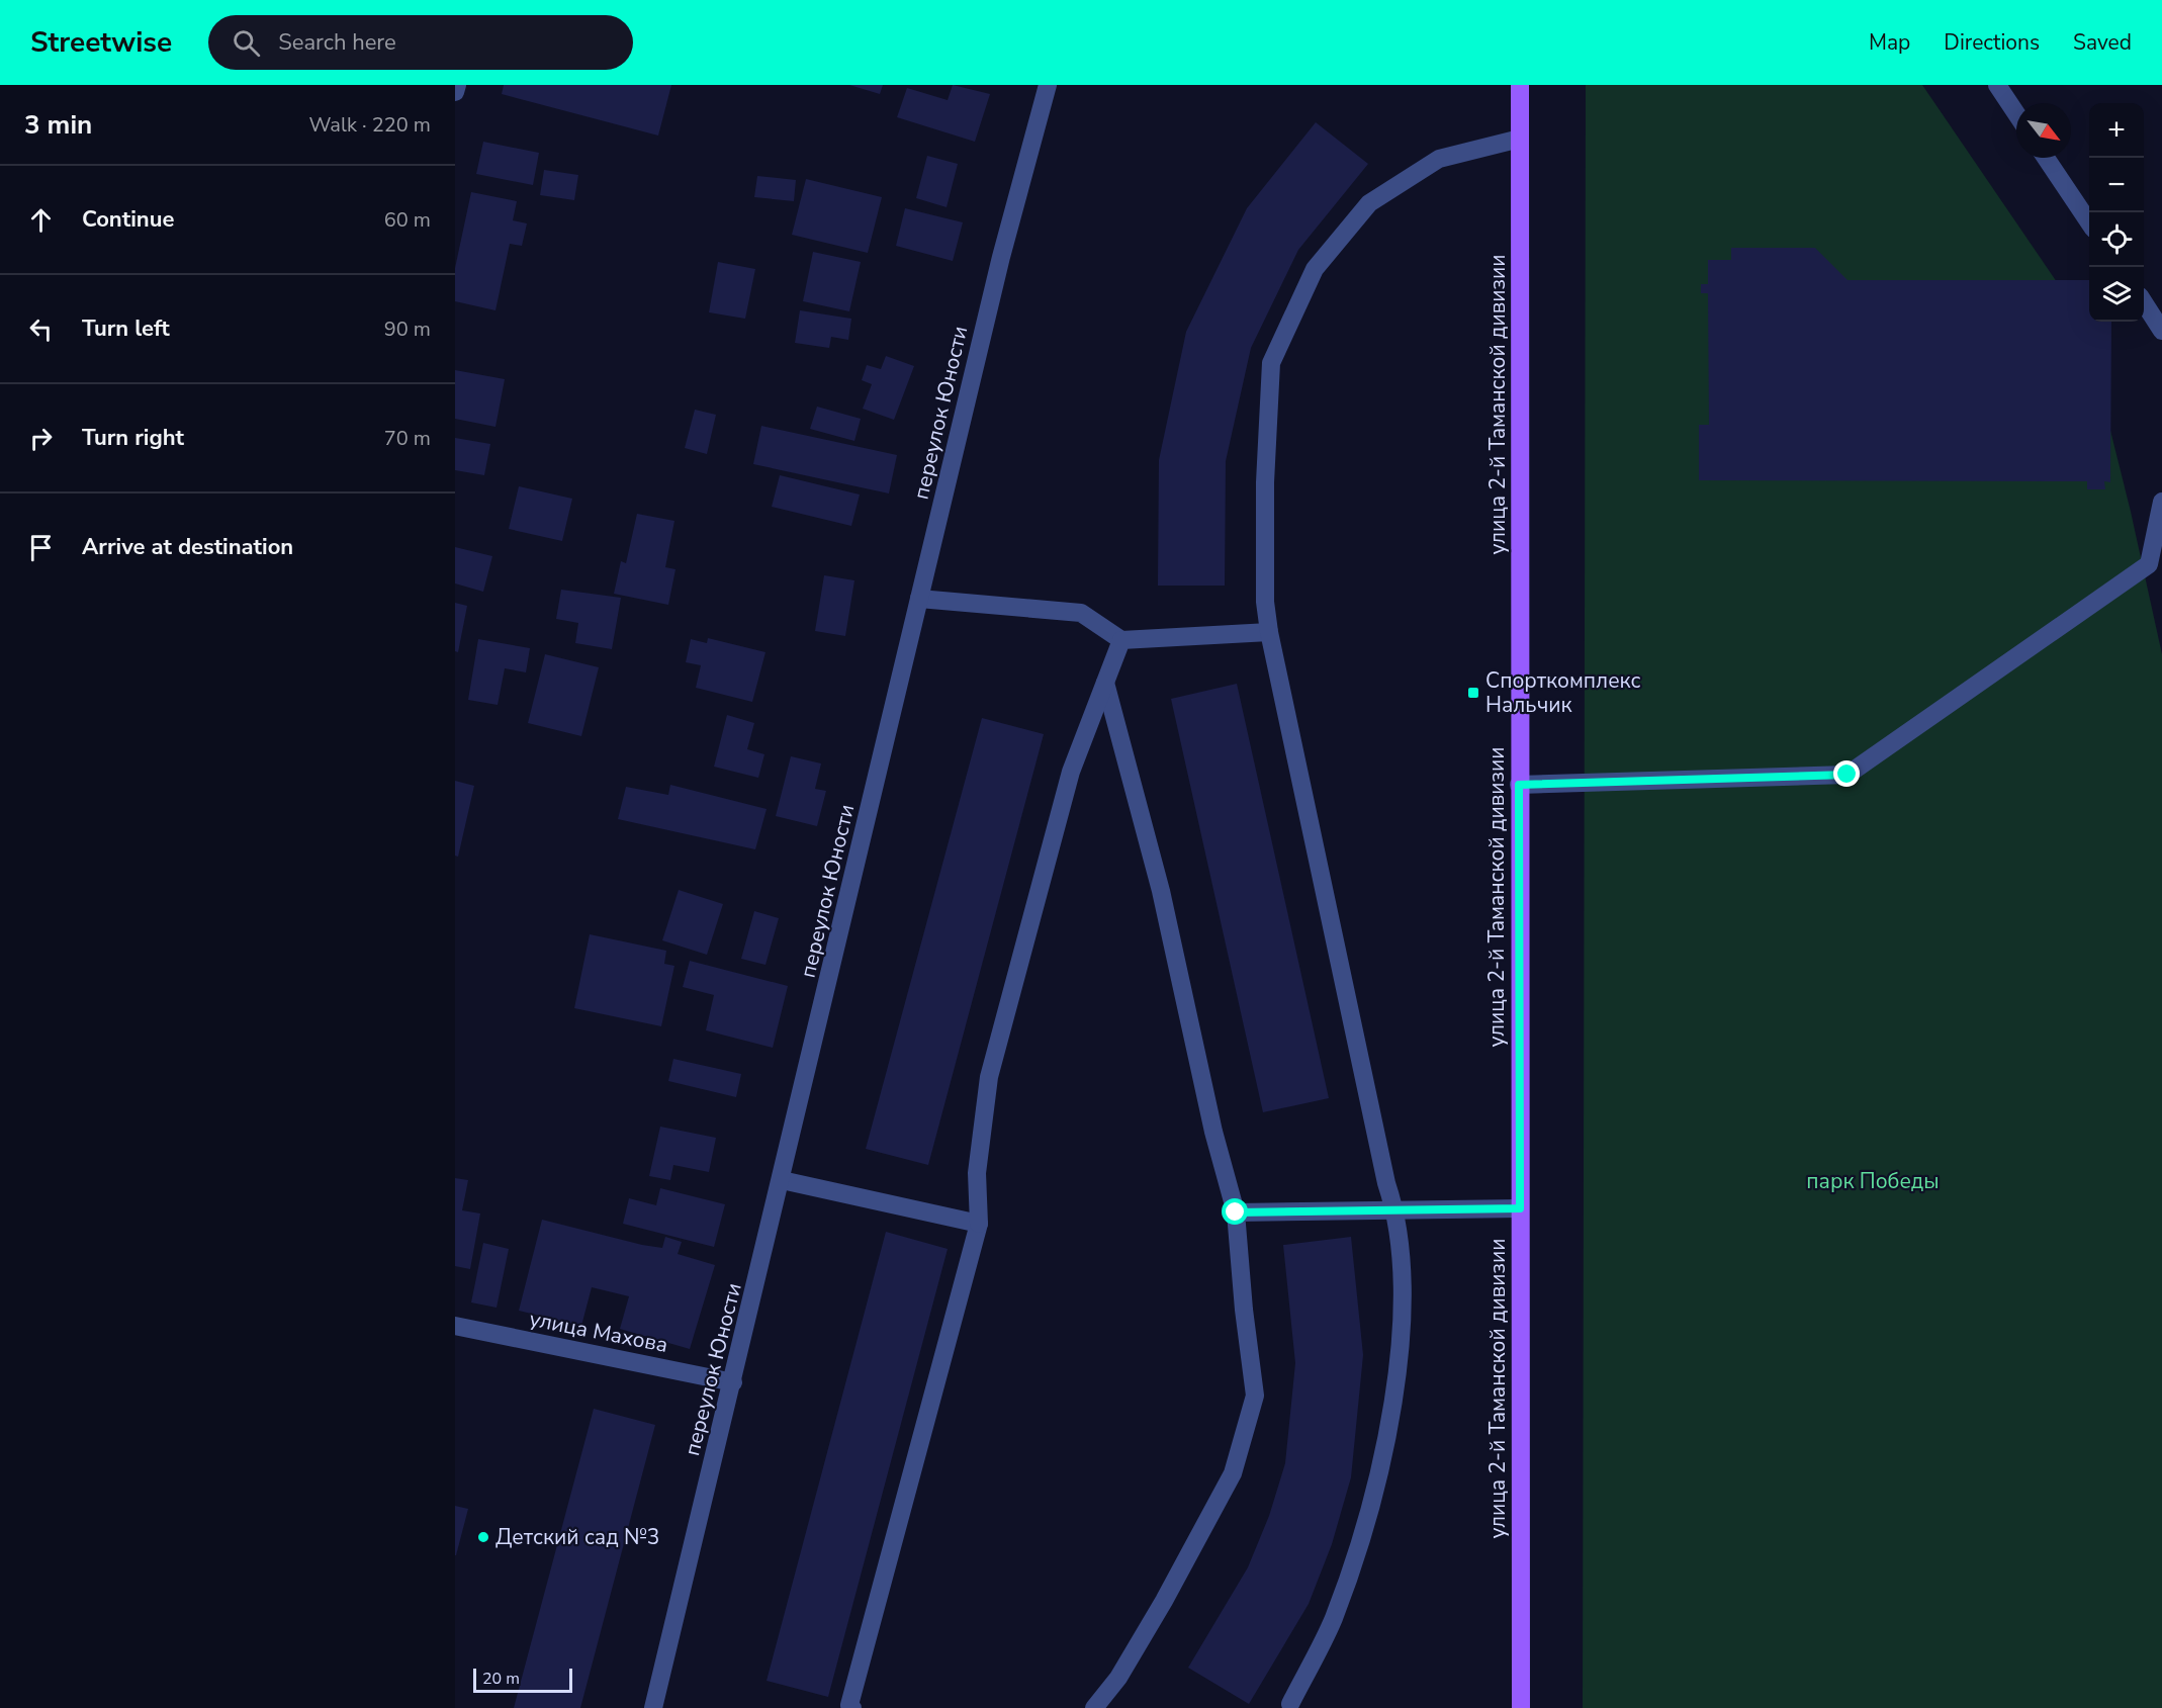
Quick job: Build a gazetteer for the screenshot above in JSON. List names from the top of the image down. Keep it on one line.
{"streets":{"main road":["улица 2-й Таманской дивизии"],"street":["переулок Юности","улица Махова"]},"crossings":[["переулок Юности","улица Махова"]],"parks":["парк Победы"],"places":{"transit":["Спорткомплекс Нальчик"],"other":["Детский сад №3"]},"scale_bar":"20 m","north":"bottom right","page":{"header":"Streetwise","search":"Search here","nav":["Map","Directions","Saved"],"heading":["3 min","Walk · 220 m"],"map_buttons":["+","−"],"list":[["Continue","60 m"],["Turn left","90 m"],["Turn right","70 m"],"Arrive at destination"],"scale":"20 m"}}
